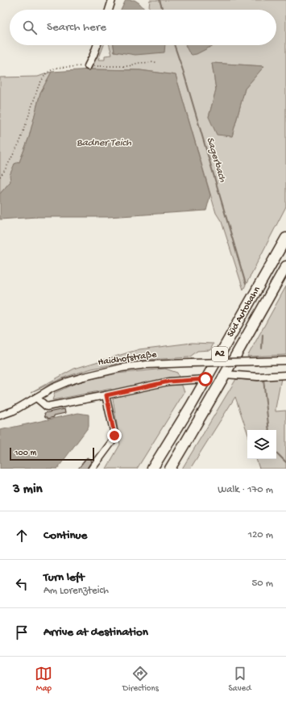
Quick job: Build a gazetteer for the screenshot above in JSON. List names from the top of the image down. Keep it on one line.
{"streets":{"highway":["Süd Autobahn","A2"],"street":["Haidhofstraße"]},"water":["Badner Teich","Sagerbach"],"scale_bar":"100 m","page":{"search":"Search here","scale":"100 m","heading":["3 min","Walk · 170 m"],"list":[["Continue","120 m"],["Turn left","Am Lorenzteich","50 m"],"Arrive at destination"],"nav":["Map","Directions","Saved"]}}
